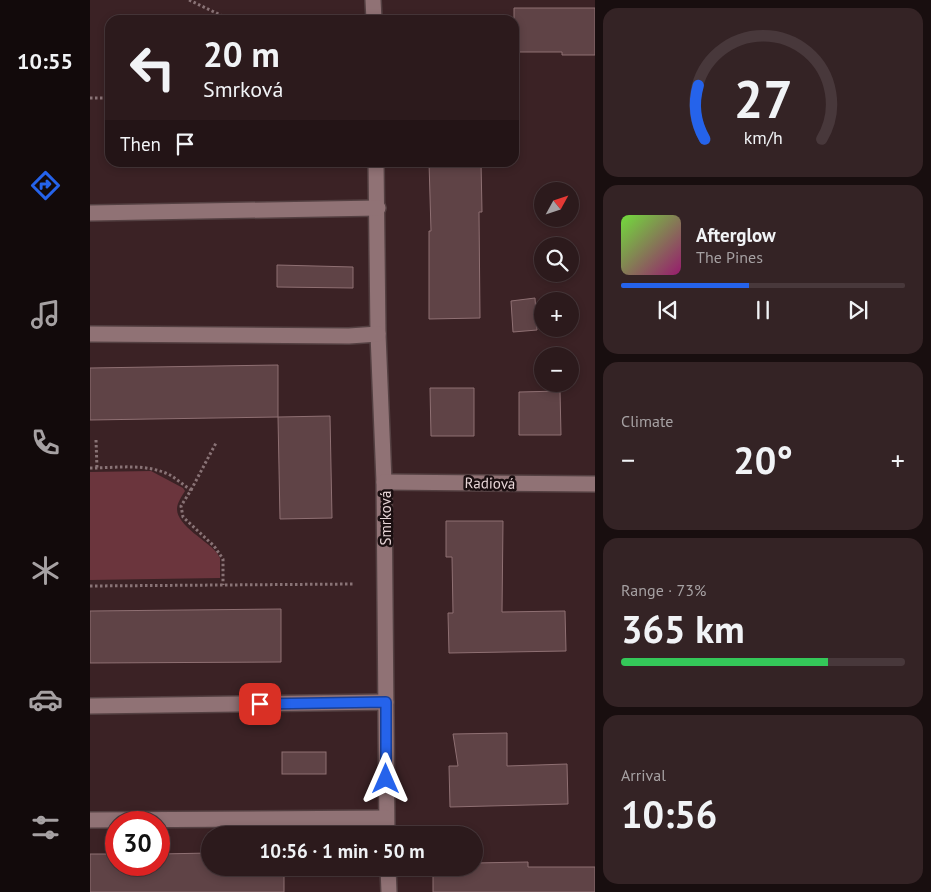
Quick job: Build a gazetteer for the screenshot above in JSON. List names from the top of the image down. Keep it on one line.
{"streets":{"street":["Radiová","Smrková"]},"crossings":[["Radiová","Smrková"]],"north":"top right","page":{"tabs":"10:55","turn":["20 m","Smrková"],"then":"Then","map_buttons":["+","−"],"song":["Afterglow","The Pines"],"tile":["Climate",["Range · 73%","365 km"],["Arrival","10:56"]],"heat":["−","20°","+"],"limit":"30","trip":"10:56 · 1 min · 50 m","gauge":["27","km/h"]}}
